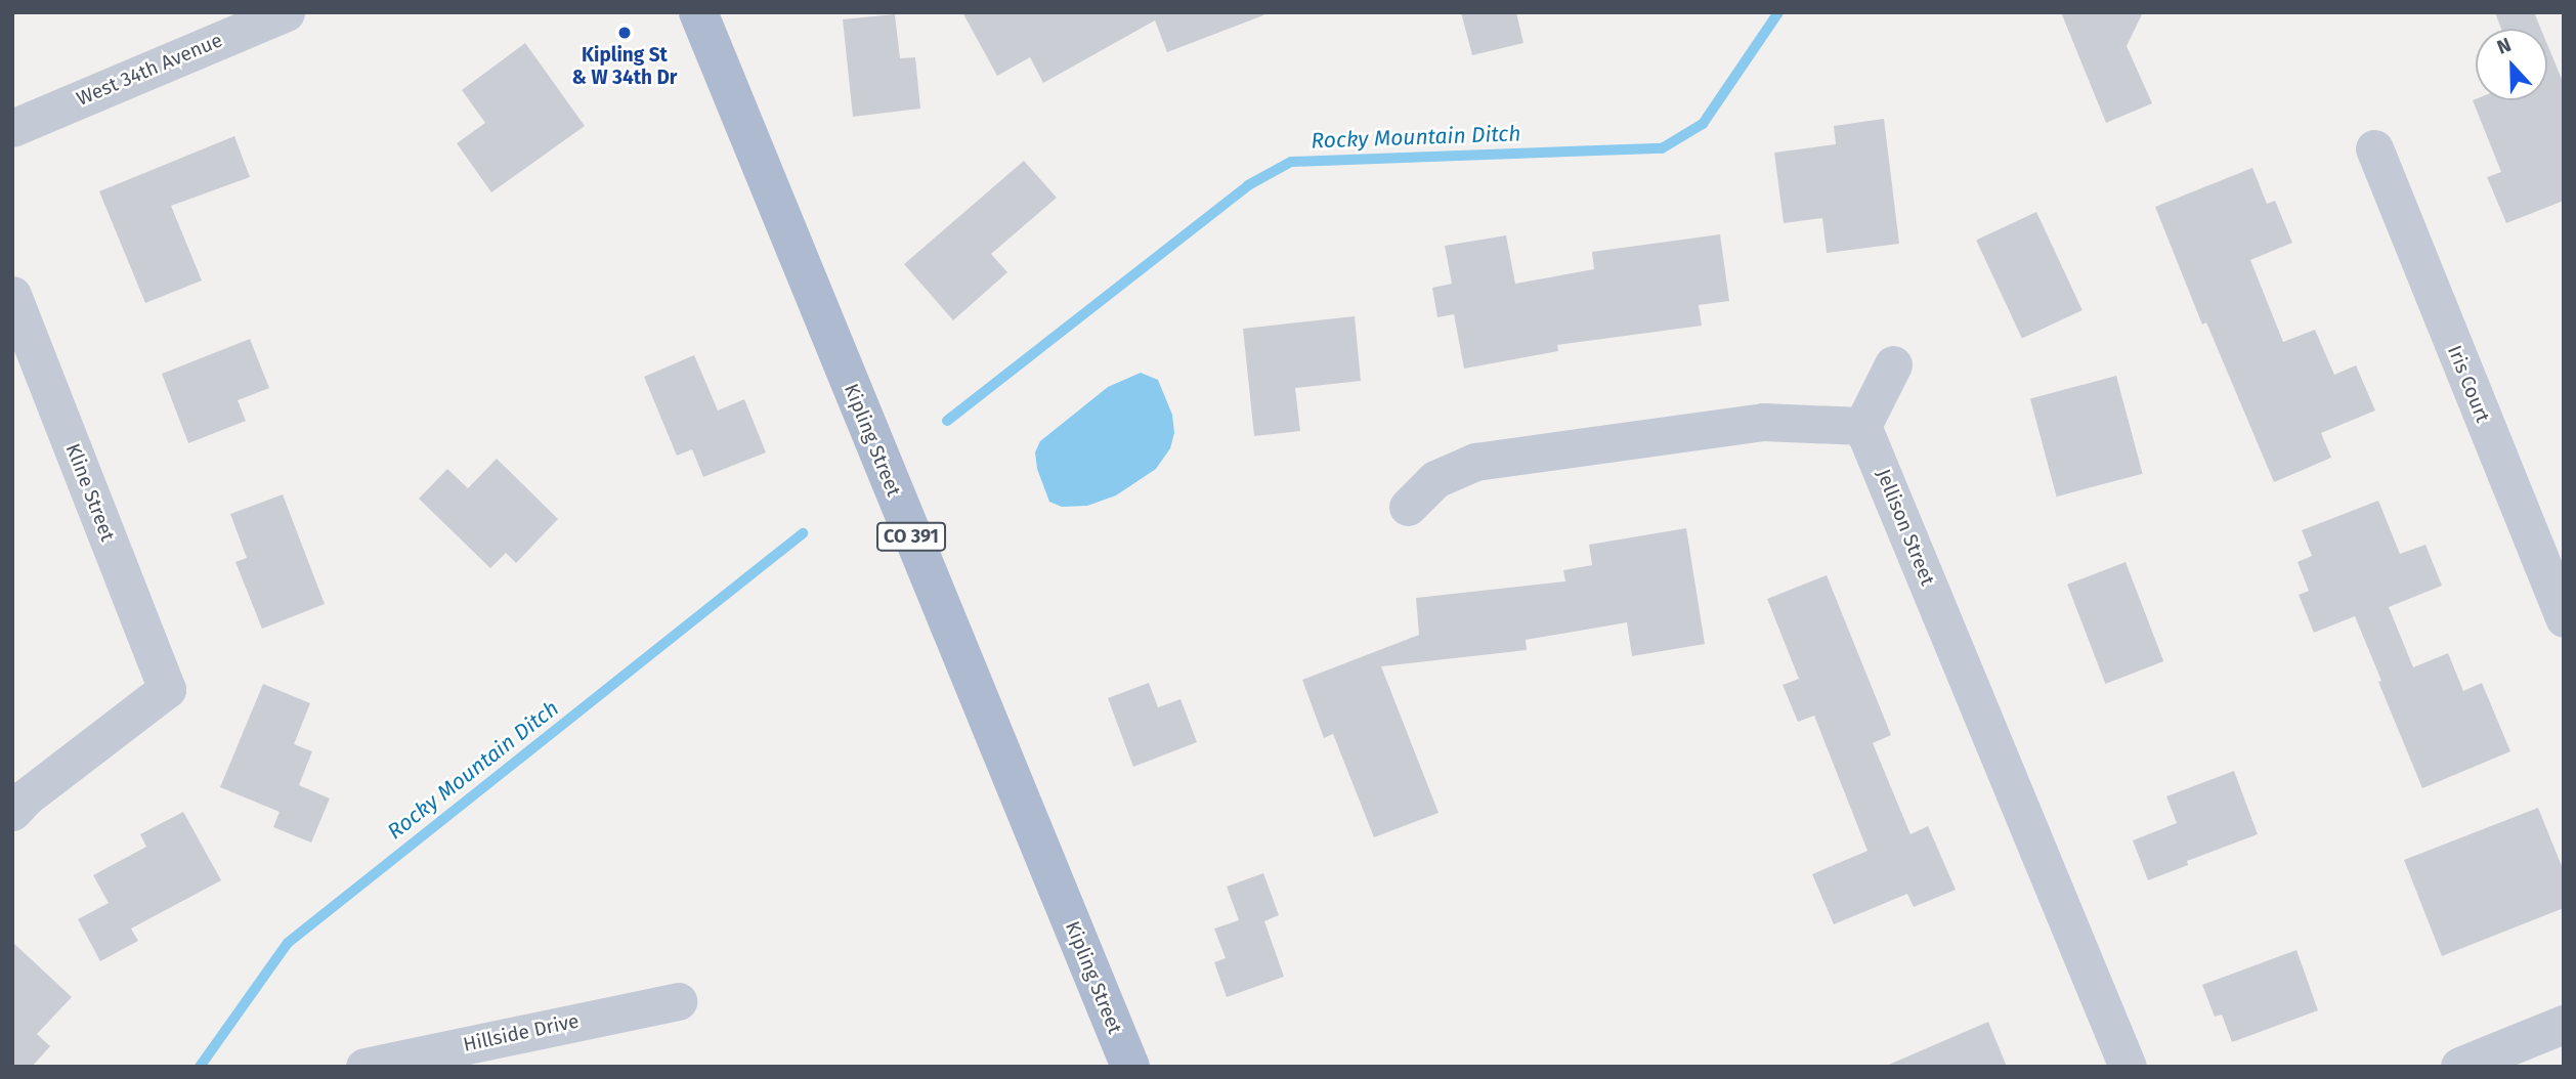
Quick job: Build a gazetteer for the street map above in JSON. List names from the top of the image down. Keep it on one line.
{"streets":{"main road":["Kipling Street","CO 391"],"street":["West 34th Avenue","Iris Court","Kline Street","Jellison Street","Hillside Drive"]},"water":["Rocky Mountain Ditch"],"places":["Kipling St & W 34th Dr"],"north":"top"}
